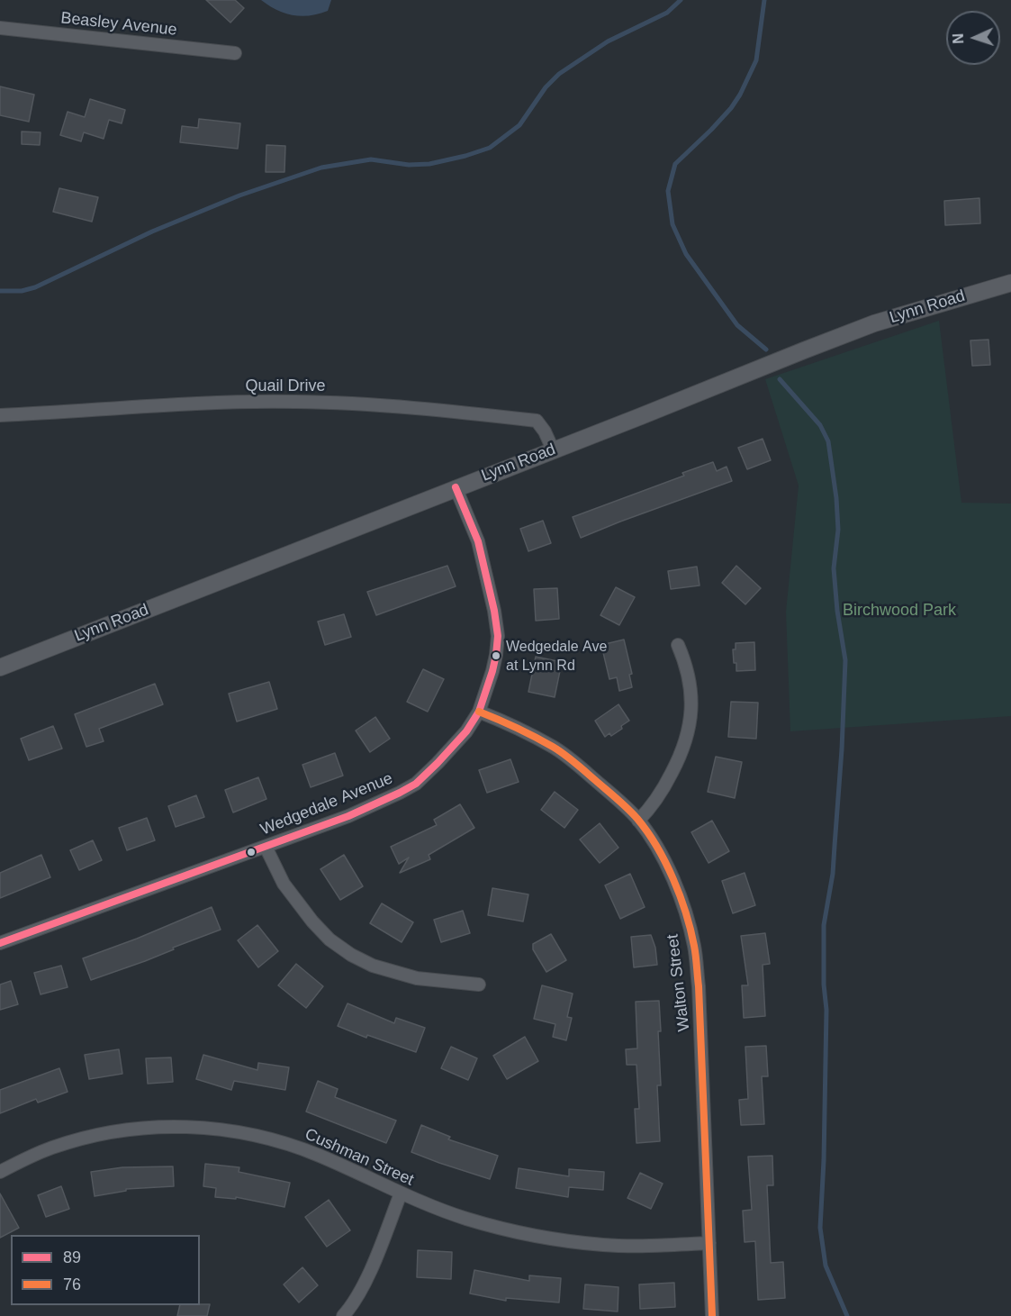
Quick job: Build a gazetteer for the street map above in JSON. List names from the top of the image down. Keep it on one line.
{"streets":{"street":["Beasley Avenue","Lynn Road","Quail Drive","Wedgedale Avenue","Walton Street","Cushman Street"]},"crossings":[["Lynn Road","Quail Drive"],["Lynn Road","Wedgedale Avenue"],["Wedgedale Avenue","Walton Street"],["Walton Street","Cushman Street"]],"parks":["Birchwood Park"],"places":["Wedgedale Ave at Lynn Rd"],"lines":["transit line 89","transit line 76"],"legend":["89","76"],"north":"left"}
